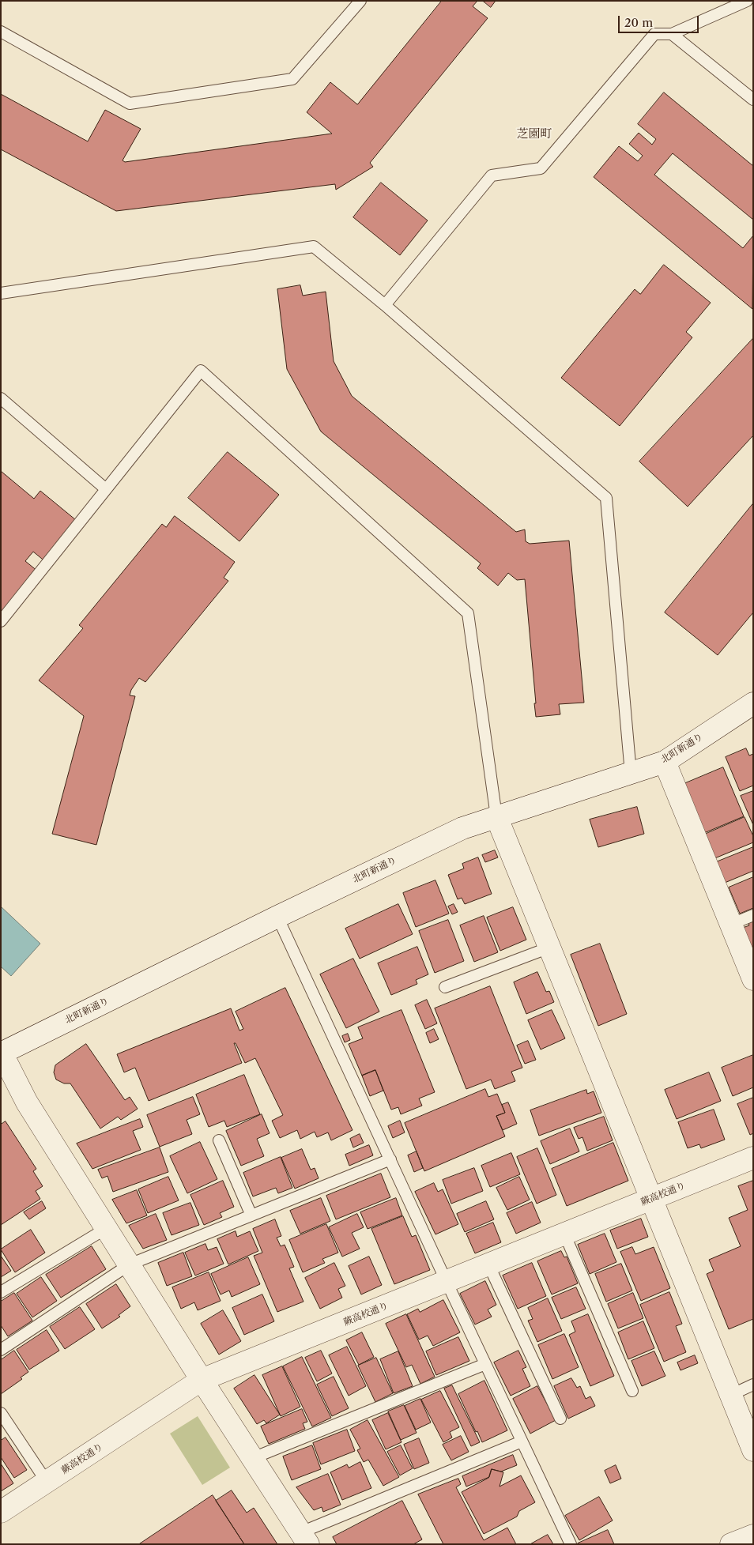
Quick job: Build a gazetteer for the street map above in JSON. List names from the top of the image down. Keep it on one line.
{"streets":{"street":["北町新通り","蕨高校通り"]},"districts":["芝園町"],"scale_bar":"20 m"}
